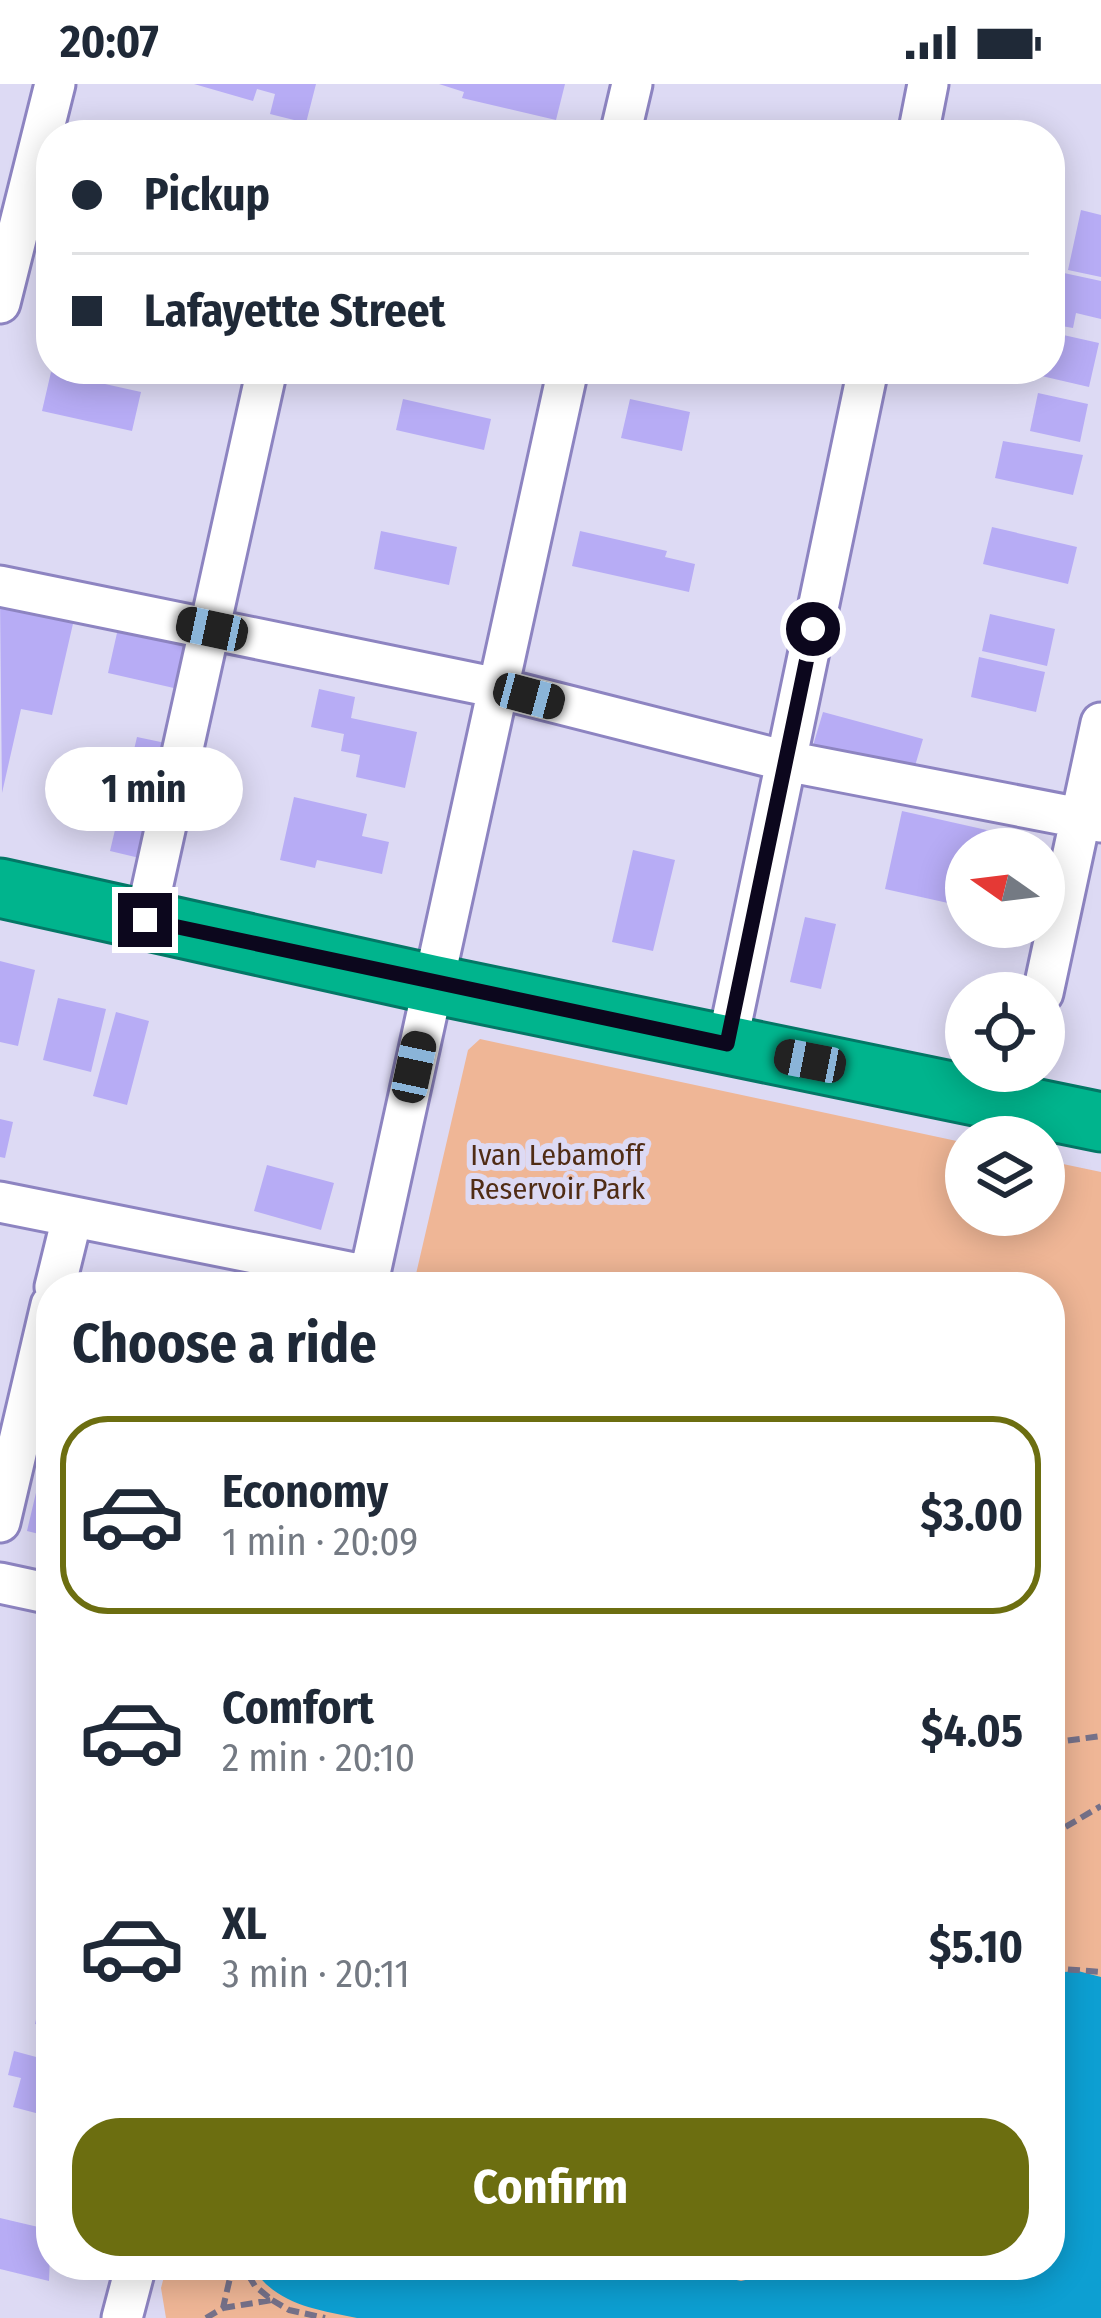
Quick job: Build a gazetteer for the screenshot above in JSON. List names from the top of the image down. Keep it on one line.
{"parks":["Ivan Lebamoff Reservoir Park"],"north":"left","page":{"status":"20:07","banner":["Pickup","Lafayette Street"],"bubble":"1 min","heading":"Choose a ride","list":[{"name":"Economy","note":"1 min · 20:09","value":"$3.00"},{"name":"Comfort","note":"2 min · 20:10","value":"$4.05"},{"name":"XL","note":"3 min · 20:11","value":"$5.10"}],"buttons":"Confirm"}}
